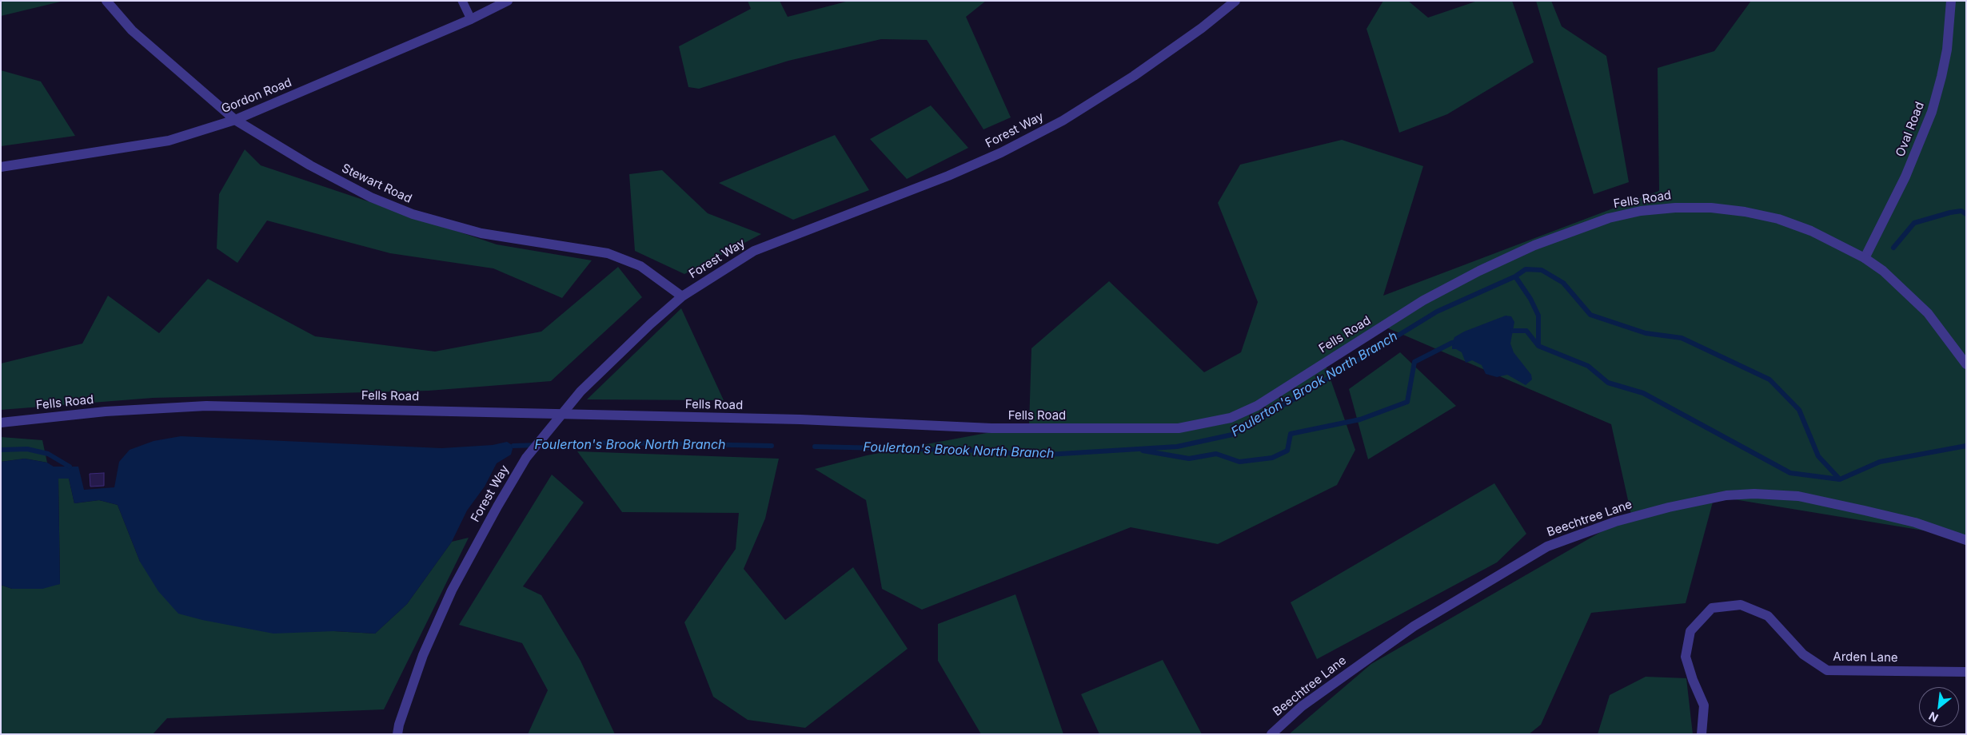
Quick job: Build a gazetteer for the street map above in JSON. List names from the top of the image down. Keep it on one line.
{"streets":{"street":["Gordon Road","Oval Road","Forest Way","Stewart Road","Fells Road","Beechtree Lane","Arden Lane"]},"crossings":[["Gordon Road","Stewart Road"],["Oval Road","Fells Road"],["Forest Way","Stewart Road"],["Forest Way","Fells Road"]],"water":["Foulerton's Brook North Branch"],"north":"bottom left"}
